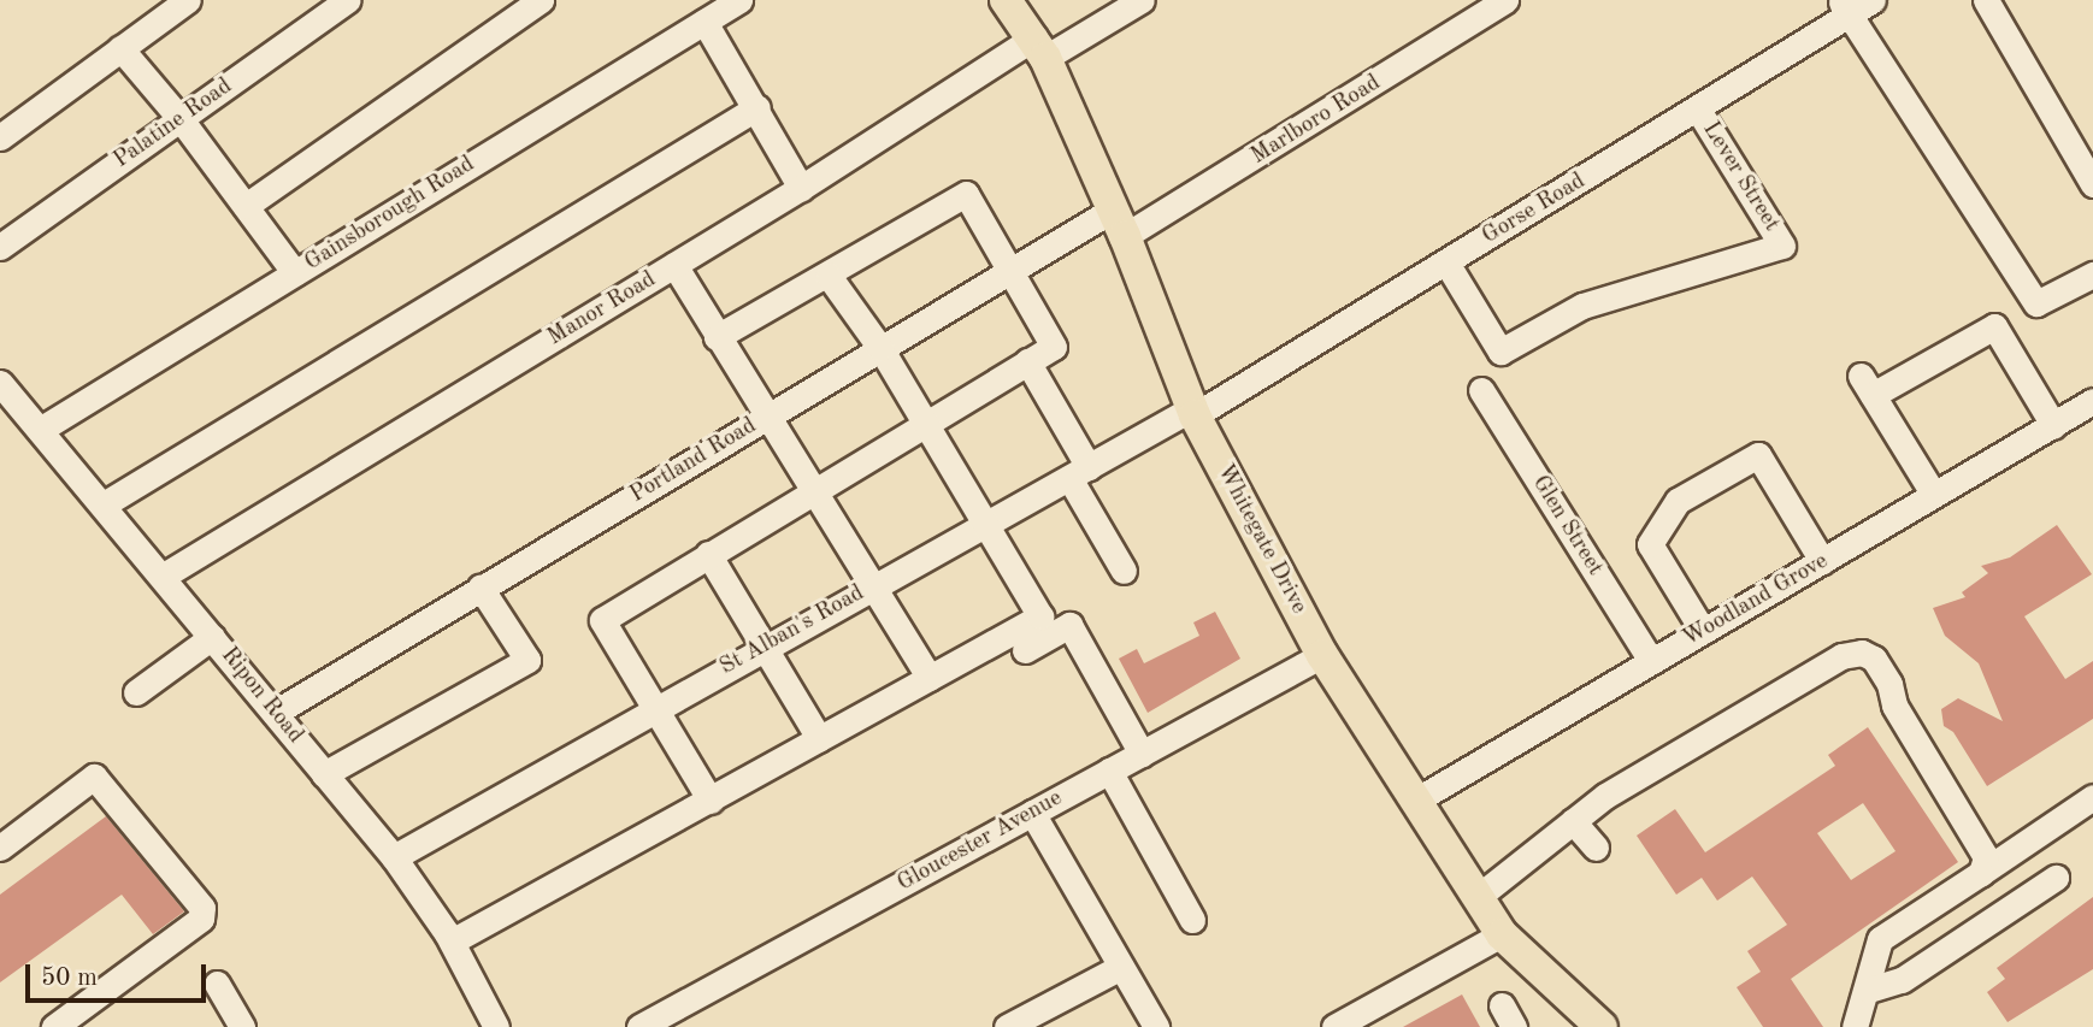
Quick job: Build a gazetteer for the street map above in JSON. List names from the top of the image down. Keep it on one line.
{"streets":{"main road":["Whitegate Drive"],"street":["Marlboro Road","Palatine Road","Lever Street","Gorse Road","Gainsborough Road","Manor Road","Portland Road","Glen Street","Woodland Grove","St Alban's Road","Ripon Road","Gloucester Avenue"]},"crossings":[["Marlboro Road","Portland Road"],["Marlboro Road","Whitegate Drive"],["Lever Street","Gorse Road"],["Gorse Road","Whitegate Drive"],["Gorse Road","St Alban's Road"],["Gainsborough Road","Ripon Road"],["Manor Road","Whitegate Drive"],["Manor Road","Ripon Road"],["Portland Road","Whitegate Drive"],["Portland Road","Ripon Road"],["Glen Street","Woodland Grove"],["Whitegate Drive","Woodland Grove"],["Whitegate Drive","St Alban's Road"],["Whitegate Drive","Gloucester Avenue"],["St Alban's Road","Ripon Road"]],"scale_bar":"50 m"}
